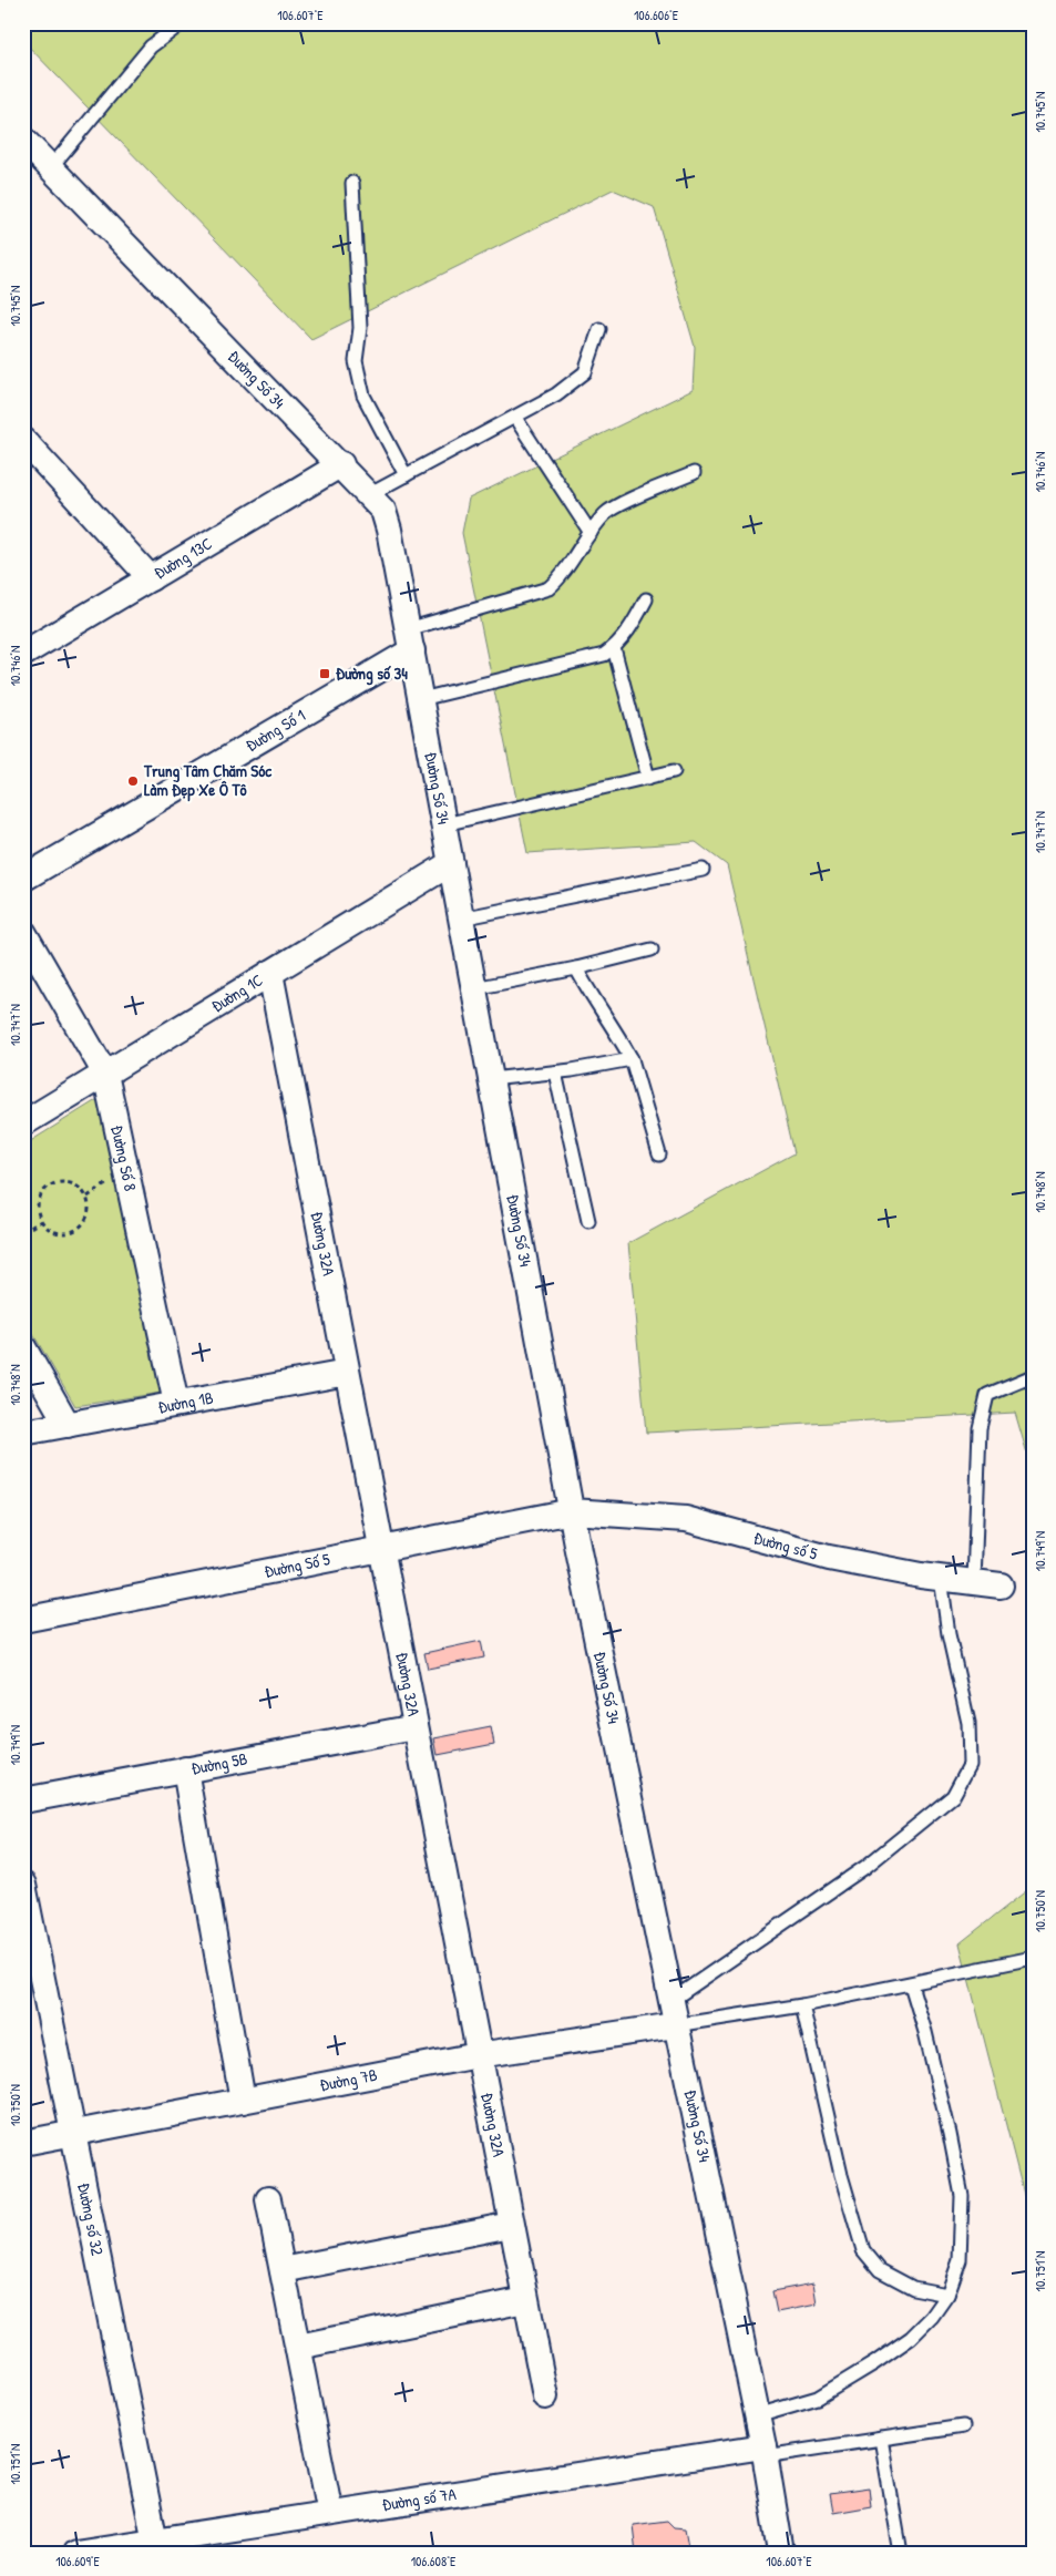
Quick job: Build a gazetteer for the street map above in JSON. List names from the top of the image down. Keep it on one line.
{"streets":{"street":["Đường Số 34","Đường 13C","Đường Số 1","Đường 1C","Đường Số 8","Đường 32A","Đường 1B","Đường số 5","Đường Số 5","Đường 5B","Đường 7B","Đường số 32","Đường số 7A"]},"crossings":[["Đường Số 34","Đường 13C"],["Đường Số 34","Đường Số 1"],["Đường Số 34","Đường 1C"],["Đường Số 34","Đường số 5"],["Đường Số 34","Đường Số 5"],["Đường Số 34","Đường 7B"],["Đường Số 34","Đường số 7A"],["Đường 1C","Đường Số 8"],["Đường 1C","Đường 32A"],["Đường Số 8","Đường 1B"],["Đường 32A","Đường 1B"],["Đường 32A","Đường Số 5"],["Đường 32A","Đường 5B"],["Đường 32A","Đường 7B"],["Đường số 5","Đường Số 5"],["Đường 7B","Đường số 32"],["Đường số 32","Đường số 7A"]],"places":{"transit":["Đường số 34"],"other":["Trung Tâm Chăm Sóc Làm Đẹp Xe Ô Tô"]},"coordinates":["106.607°E","106.606°E","10.745°N","10.746°N","10.747°N","10.748°N","10.749°N","10.750°N","10.751°N","106.609°E","106.608°E"]}
